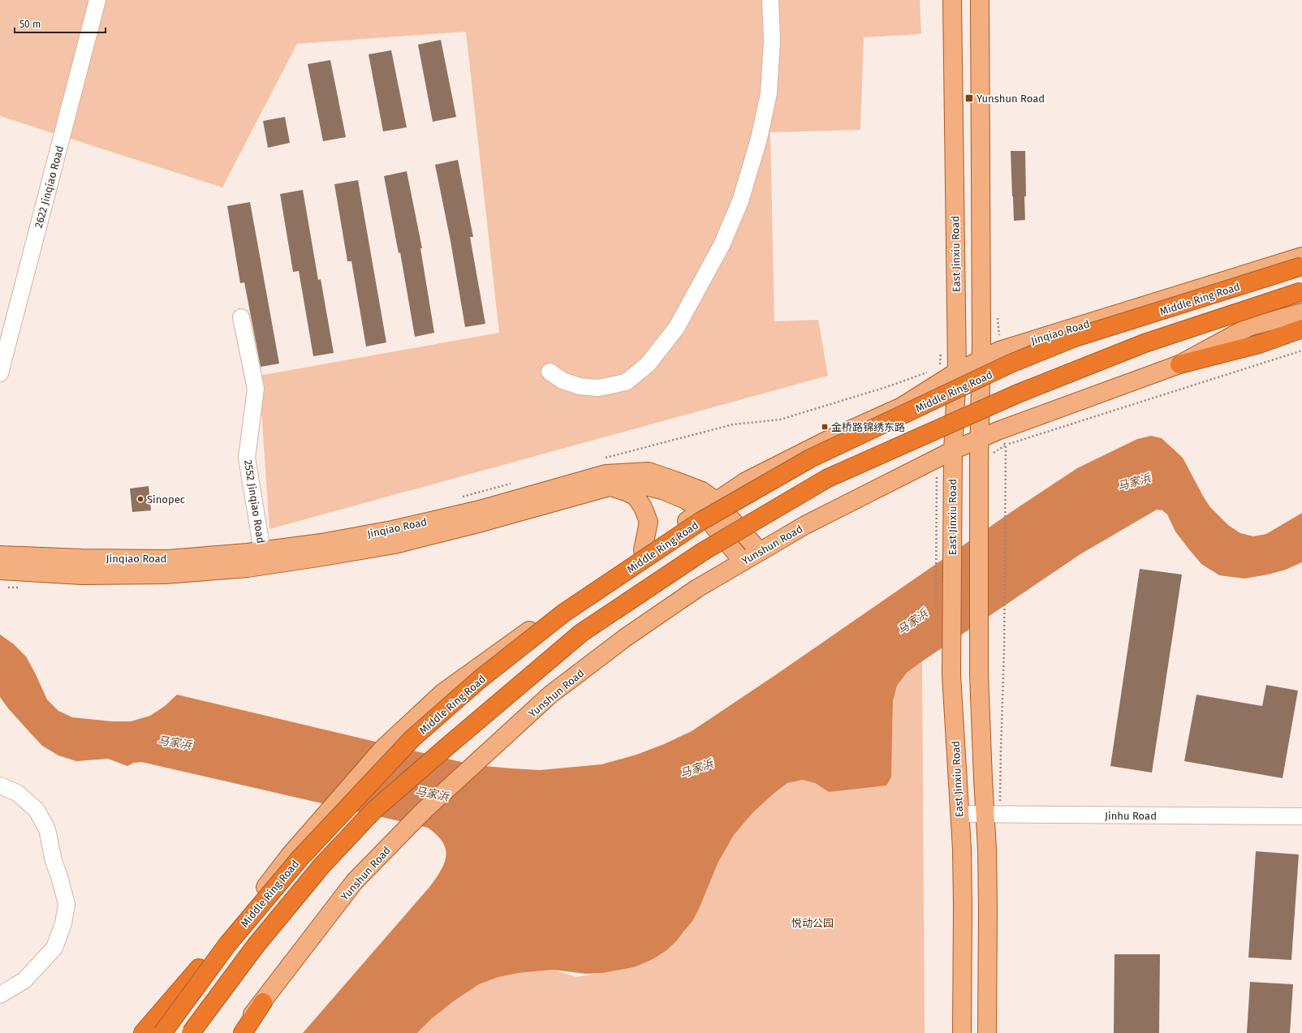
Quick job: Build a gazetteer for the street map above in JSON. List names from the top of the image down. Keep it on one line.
{"streets":{"highway":["Middle Ring Road"],"main road":["East Jinxiu Road","Jinqiao Road","Yunshun Road"],"street":["2622 Jinqiao Road","2552 Jinqiao Road","Jinhu Road"]},"crossings":[["East Jinxiu Road","Jinqiao Road"],["East Jinxiu Road","Yunshun Road"],["East Jinxiu Road","Jinhu Road"],["Jinqiao Road","2552 Jinqiao Road"],["Jinqiao Road","Yunshun Road"]],"water":["马家浜"],"parks":["悦动公园"],"places":{"transit":["Yunshun Road","金桥路锦绣东路"],"other":["Sinopec"]},"scale_bar":"50 m"}
